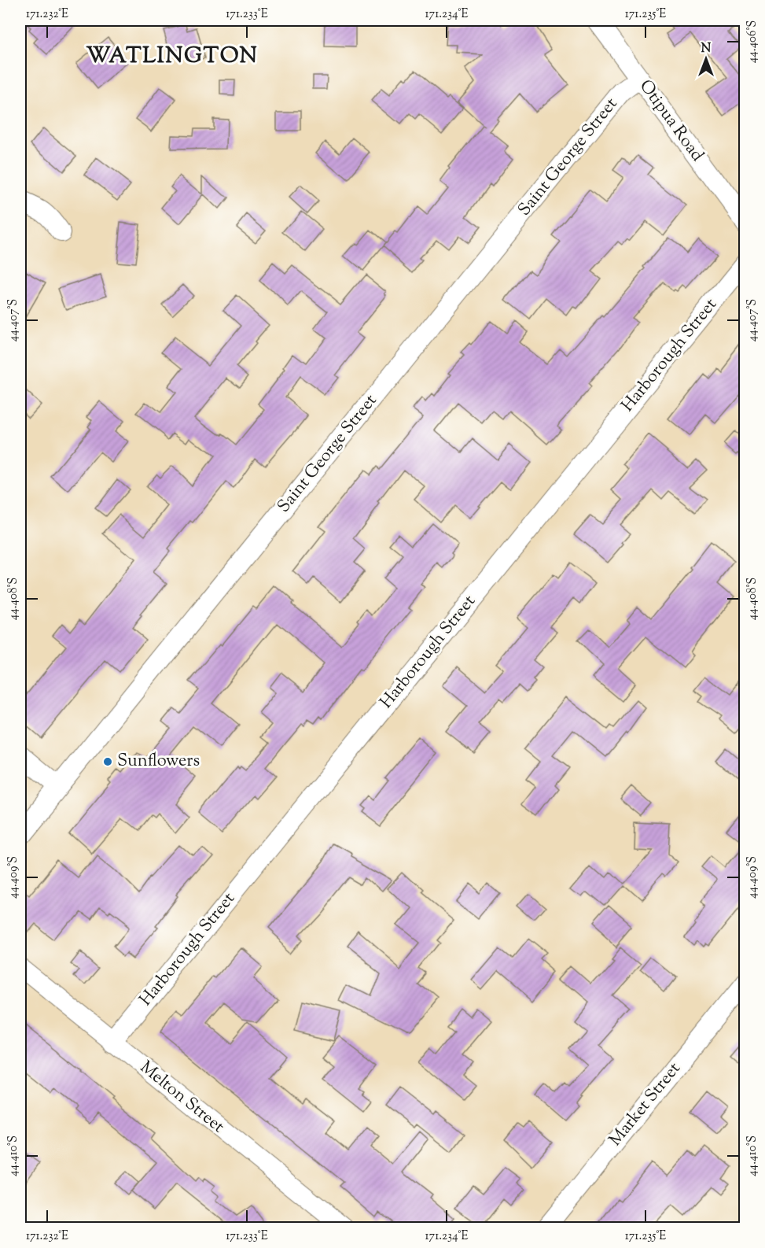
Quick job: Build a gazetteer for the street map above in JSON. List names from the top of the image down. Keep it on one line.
{"streets":{"street":["Otipua Road","Saint George Street","Harborough Street","Melton Street","Market Street"]},"crossings":[["Otipua Road","Saint George Street"],["Harborough Street","Melton Street"]],"districts":["WATLINGTON"],"places":["Sunflowers"],"north":"top","coordinates":["171.232°E","171.233°E","171.234°E","171.235°E","44.406°S","44.407°S","44.408°S","44.409°S","44.410°S"]}
